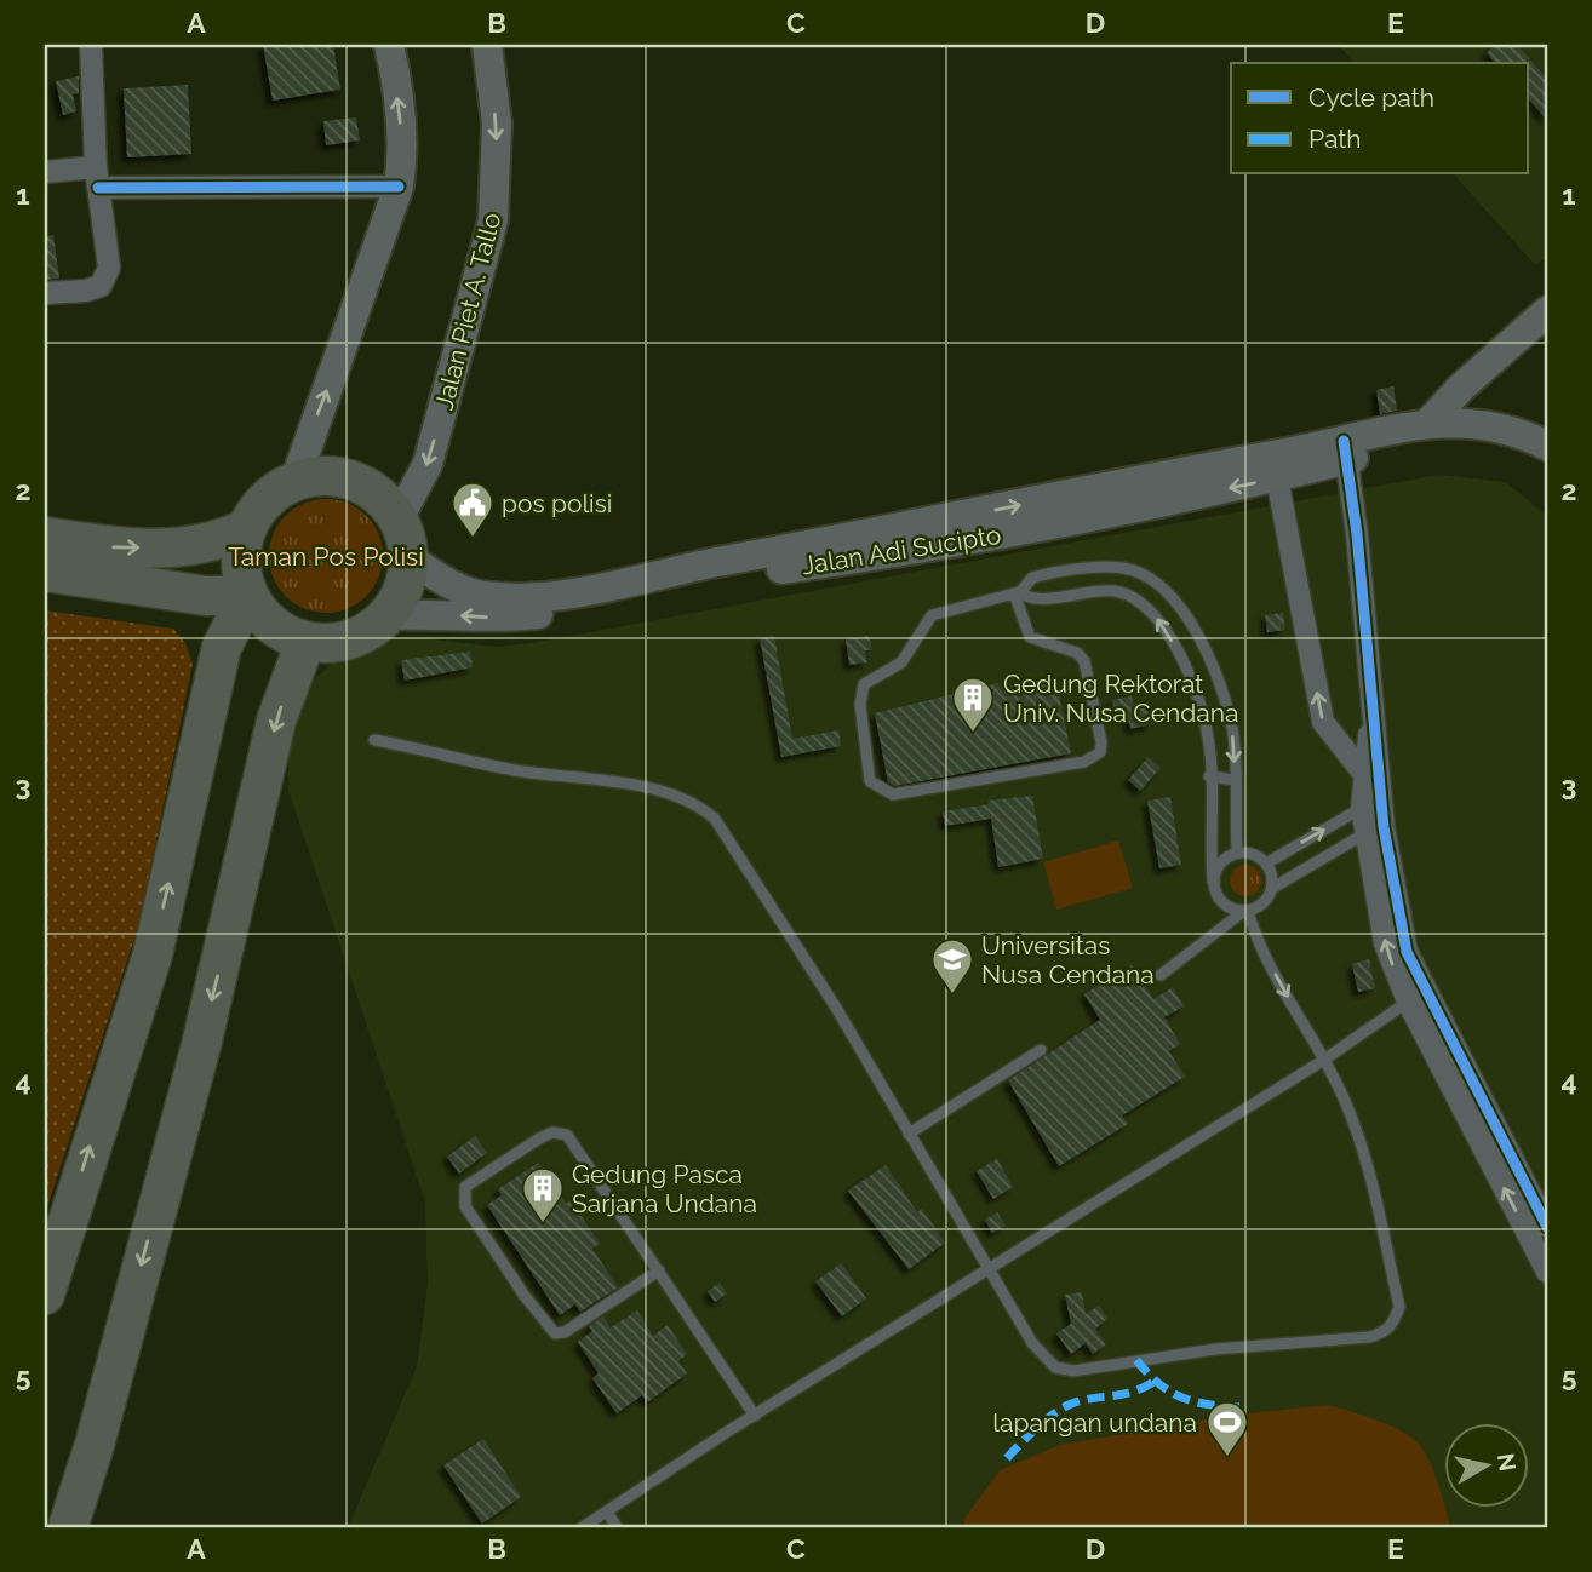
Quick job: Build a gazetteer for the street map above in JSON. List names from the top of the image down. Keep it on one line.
{"streets":{"main road":["Jalan Piet A. Tallo","Jalan Adi Sucipto"]},"crossings":[["Jalan Piet A. Tallo","Jalan Adi Sucipto"]],"parks":["Taman Pos Polisi"],"places":{"public building":["pos polisi"],"building":["Gedung Rektorat Univ. Nusa Cendana","Gedung Pasca Sarjana Undana"],"school or university":["Universitas Nusa Cendana"],"sports":["lapangan undana"]},"legend":["Cycle path","Path"],"north":"right","grid":{"columns":["A","B","C","D","E"],"rows":["1","2","3","4","5"]}}
